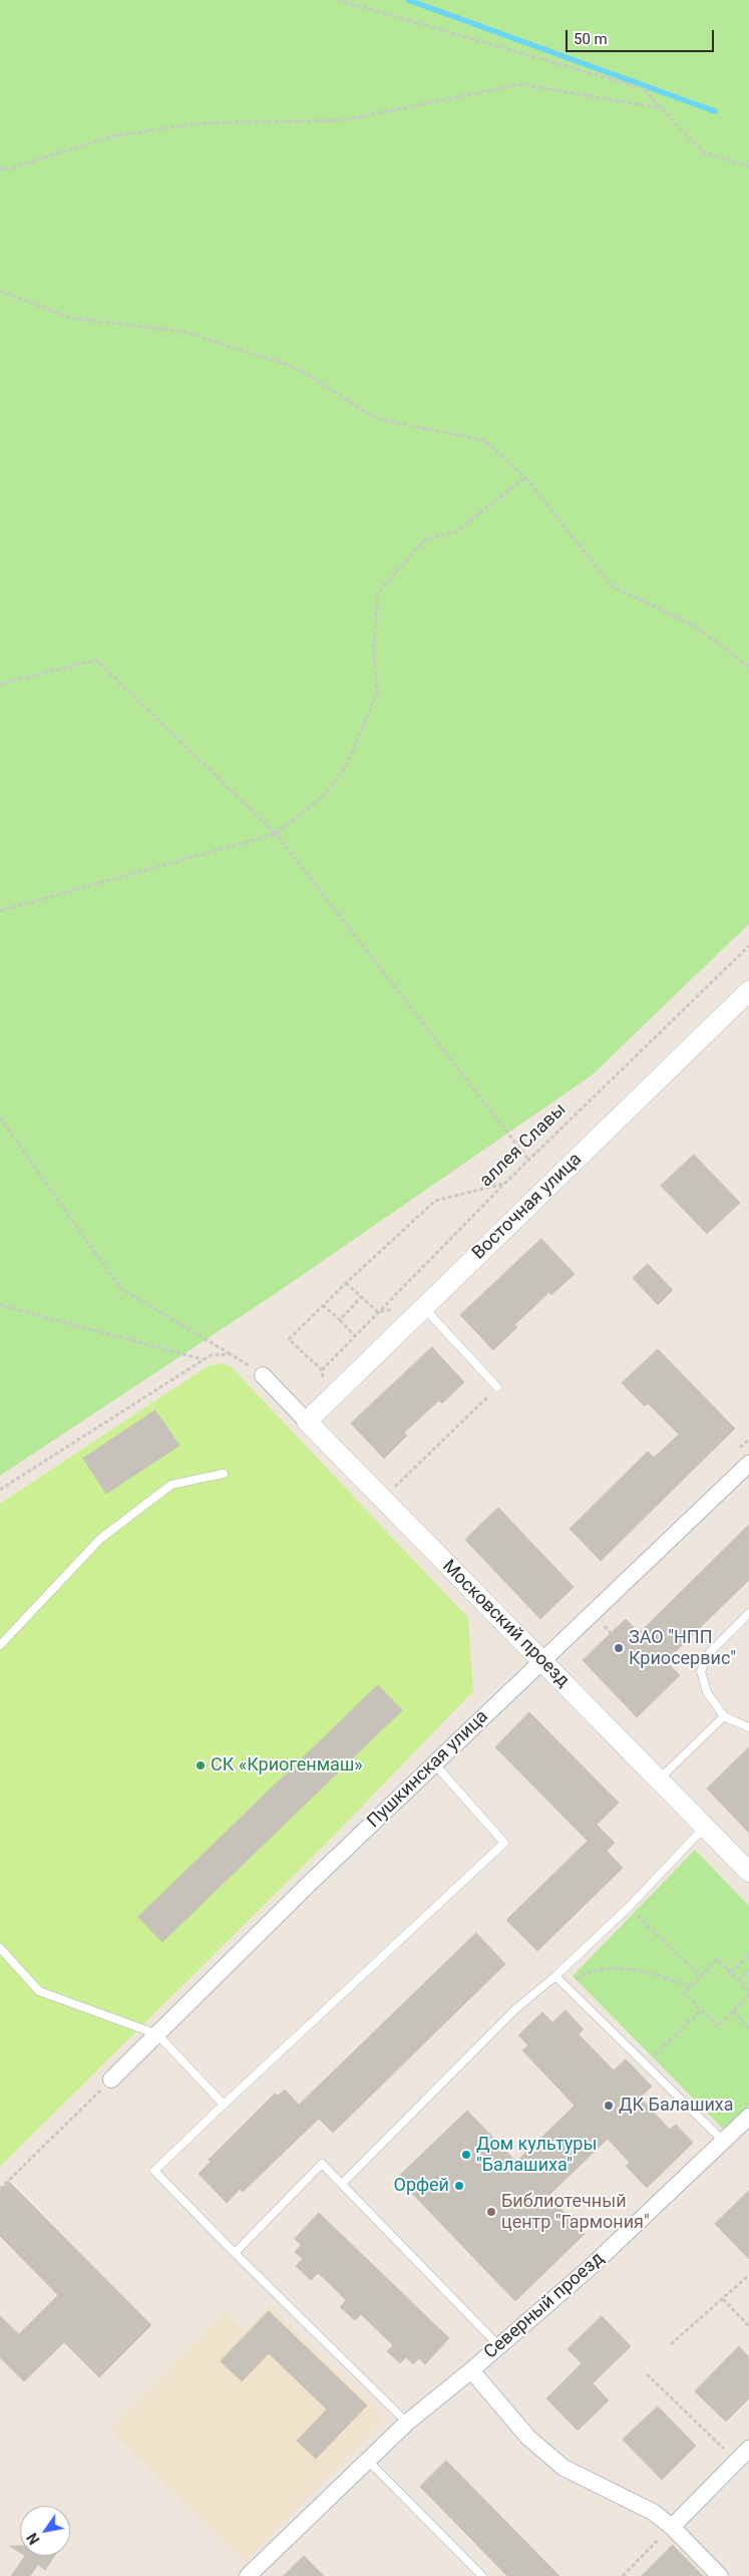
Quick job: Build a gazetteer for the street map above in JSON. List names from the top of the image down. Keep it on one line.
{"streets":{"street":["Восточная улица","Московский проезд","Пушкинская улица","Северный проезд"],"path":["аллея Славы"]},"crossings":[["Восточная улица","Московский проезд"],["Московский проезд","Пушкинская улица"]],"places":["ЗАО \"НПП Криосервис\"","СК «Криогенмаш»","ДК Балашиха","Дом культуры \"Балашиха\"","Орфей","Библиотечный центр \"Гармония\""],"scale_bar":"50 m","north":"bottom left"}
